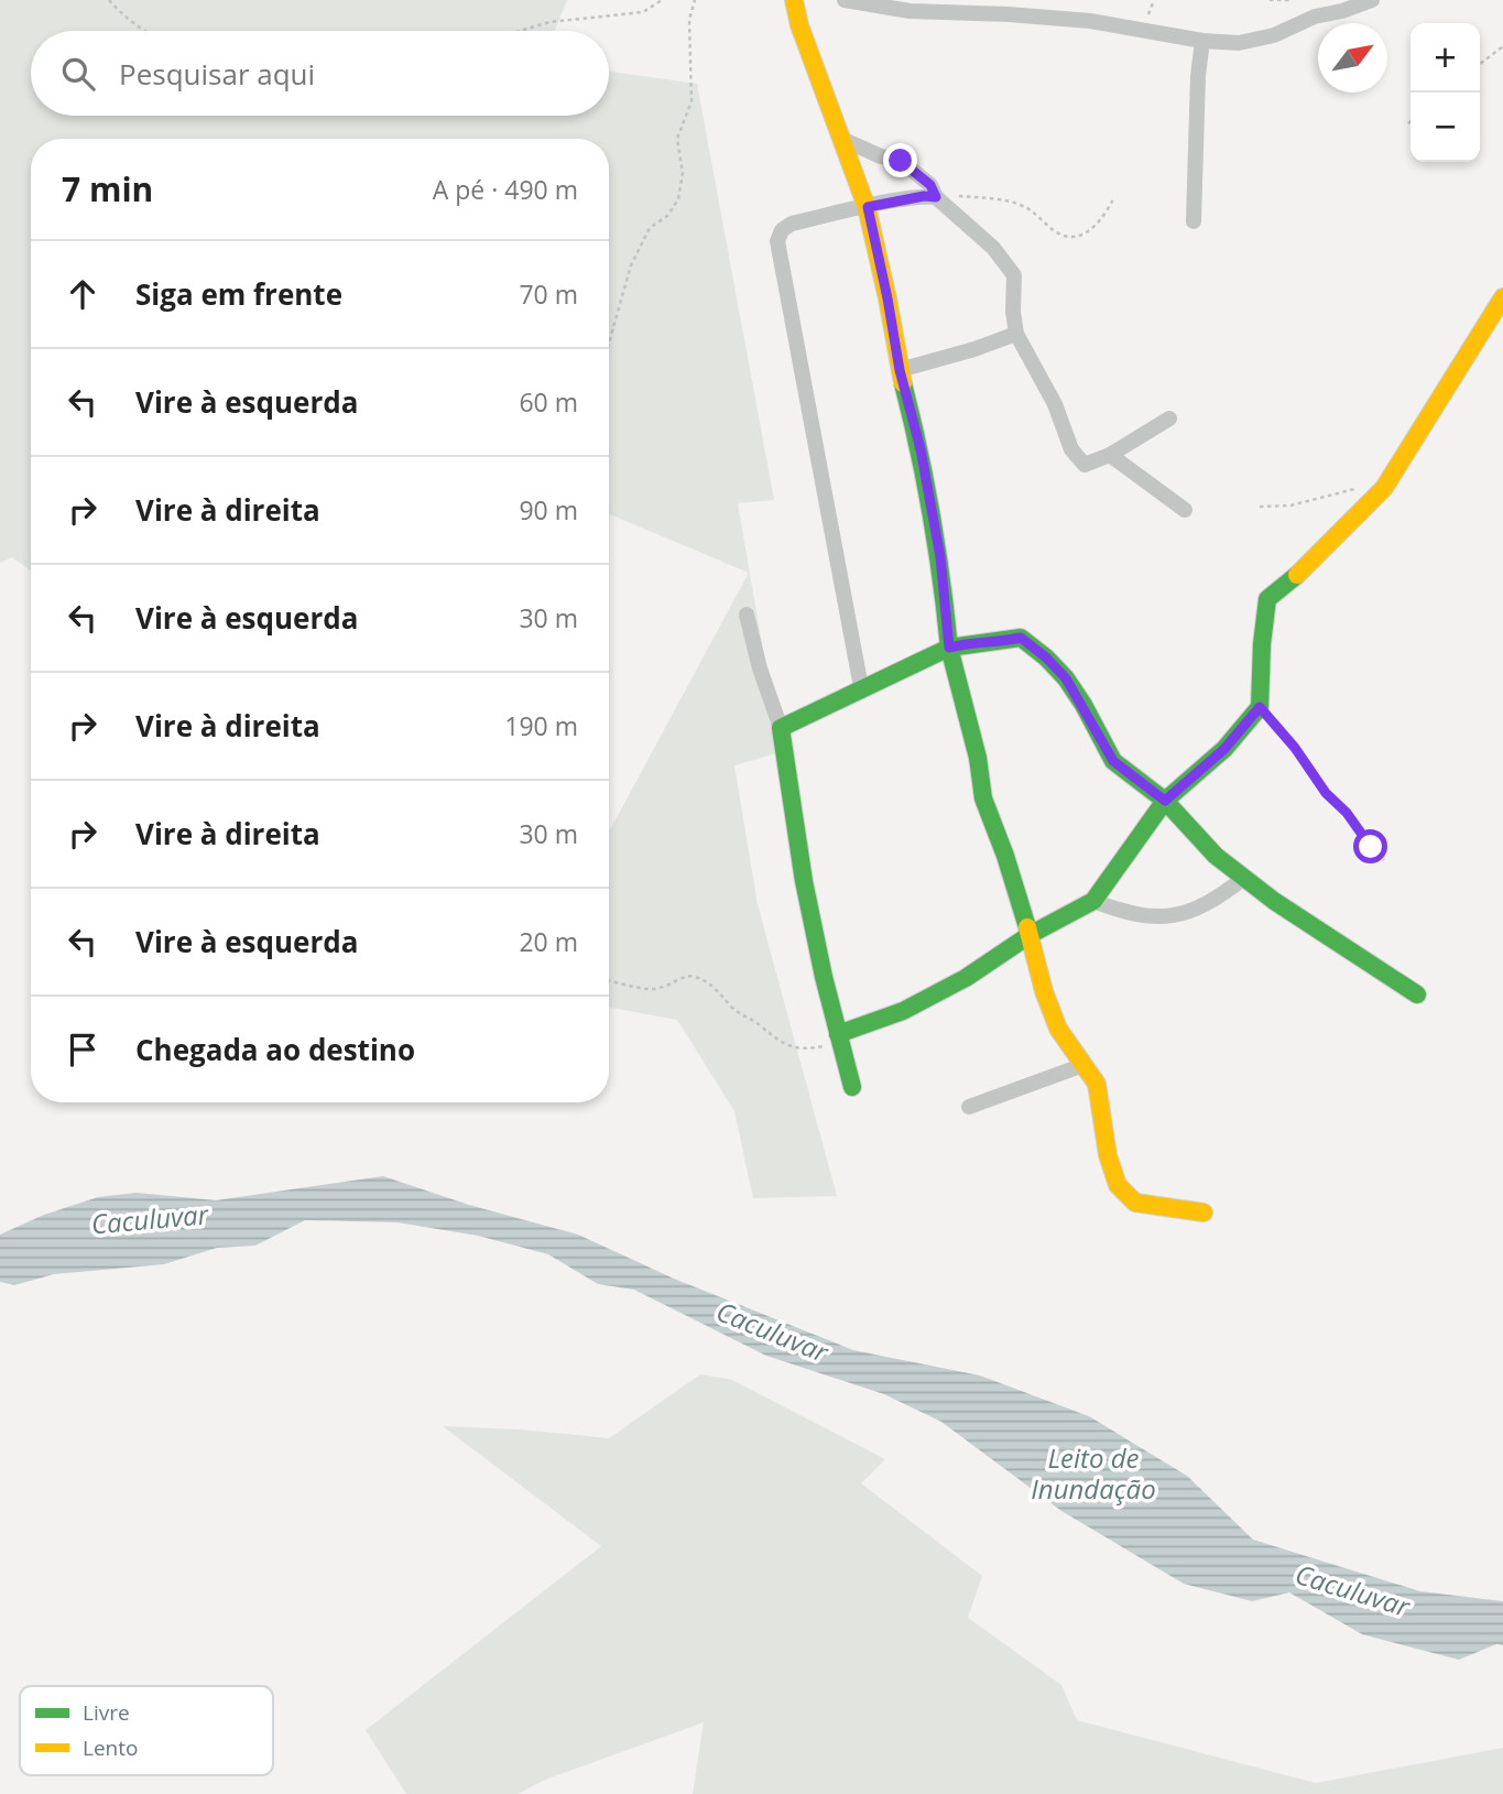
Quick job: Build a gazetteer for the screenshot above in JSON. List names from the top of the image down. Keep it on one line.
{"water":["Caculuvar","Leito de Inundação"],"legend":["Livre","Lento"],"north":"top right","page":{"map_buttons":["+","−"],"search":"Pesquisar aqui","heading":["7 min","A pé · 490 m"],"list":[["Siga em frente","70 m"],["Vire à esquerda","60 m"],["Vire à direita","90 m"],["Vire à esquerda","30 m"],["Vire à direita","190 m"],["Vire à direita","30 m"],["Vire à esquerda","20 m"],"Chegada ao destino"]}}
